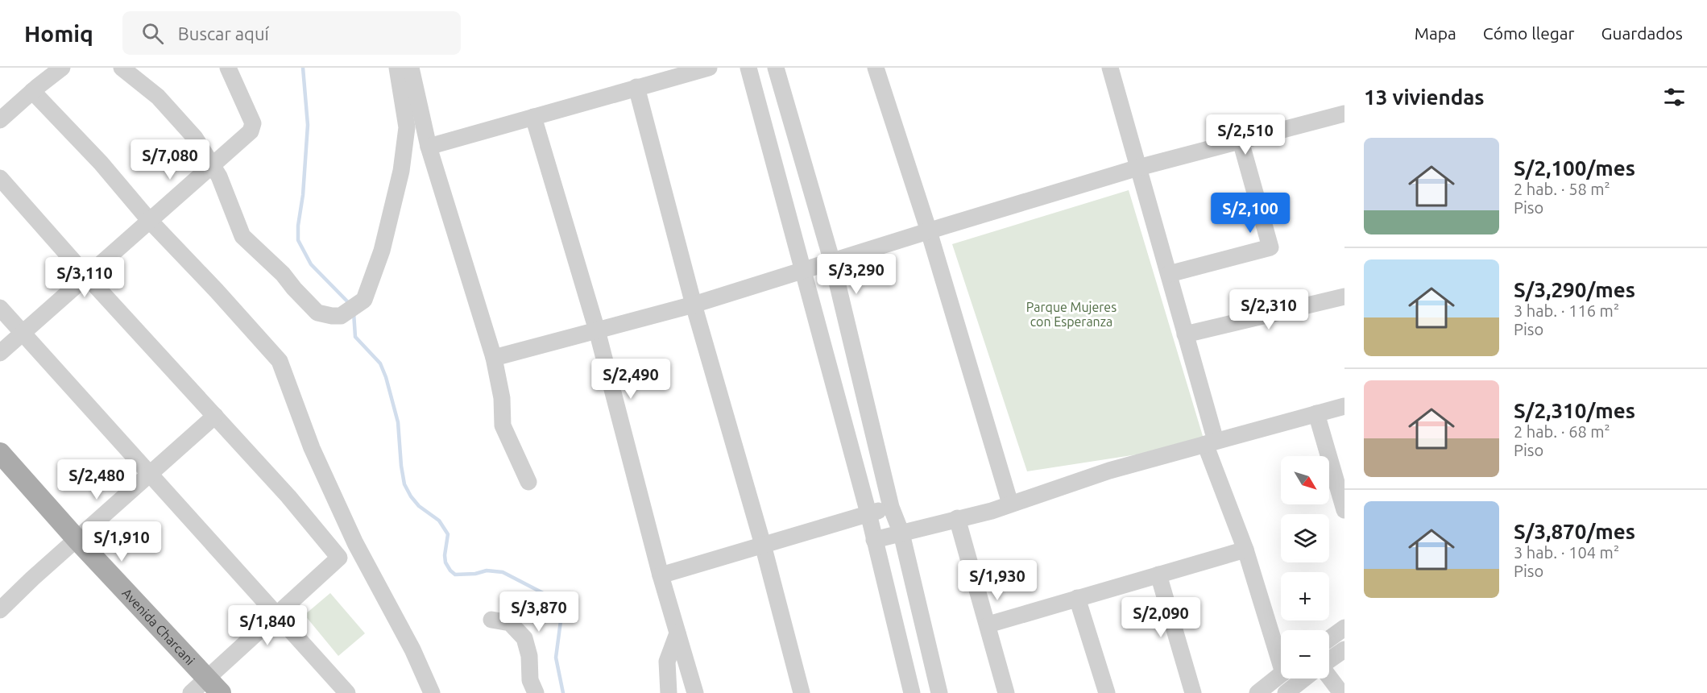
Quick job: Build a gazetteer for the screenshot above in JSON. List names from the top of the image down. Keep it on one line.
{"streets":{"main road":["Avenida Charcani"]},"parks":["Parque Mujeres con Esperanza"],"north":"bottom right","page":{"header":"Homiq","search":"Buscar aquí","nav":["Mapa","Cómo llegar","Guardados"],"heading":"13 viviendas","price":["S/2,510","S/7,080","S/2,100","S/3,290","S/3,110","S/2,310","S/2,490","S/2,480","S/1,910","S/1,930","S/3,870","S/2,090","S/1,840"],"list":[{"name":"S/2,100/mes","note":"2 hab. · 58 m² · Piso"},{"name":"S/3,290/mes","note":"3 hab. · 116 m² · Piso"},{"name":"S/2,310/mes","note":"2 hab. · 68 m² · Piso"},{"name":"S/3,870/mes","note":"3 hab. · 104 m² · Piso"}],"map_buttons":["+","−"]}}
